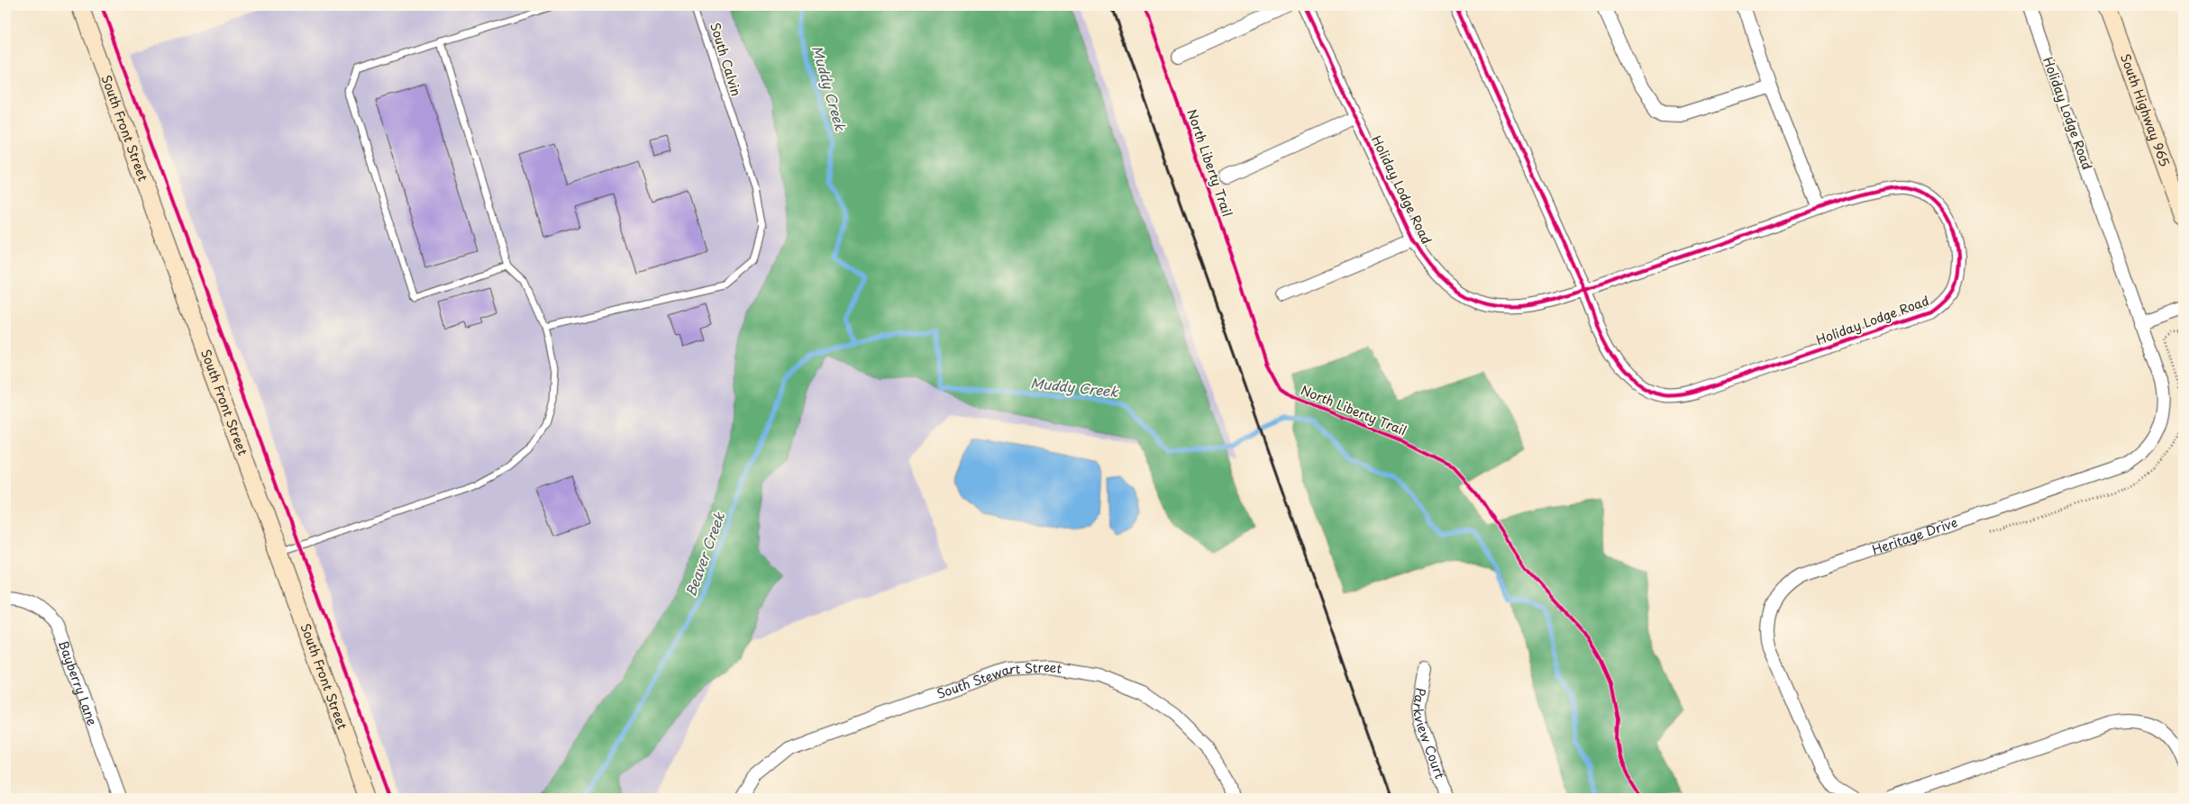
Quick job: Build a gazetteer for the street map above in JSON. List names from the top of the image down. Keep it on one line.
{"streets":{"street":["South Highway 965","Holiday Lodge Road","South Front Street","Heritage Drive","Bayberry Lane","South Stewart Street","Parkview Court"],"lane":["South Calvin"],"cycle path":["North Liberty Trail"]},"crossings":[["Holiday Lodge Road","Heritage Drive"]],"water":["Muddy Creek","Beaver Creek"]}
